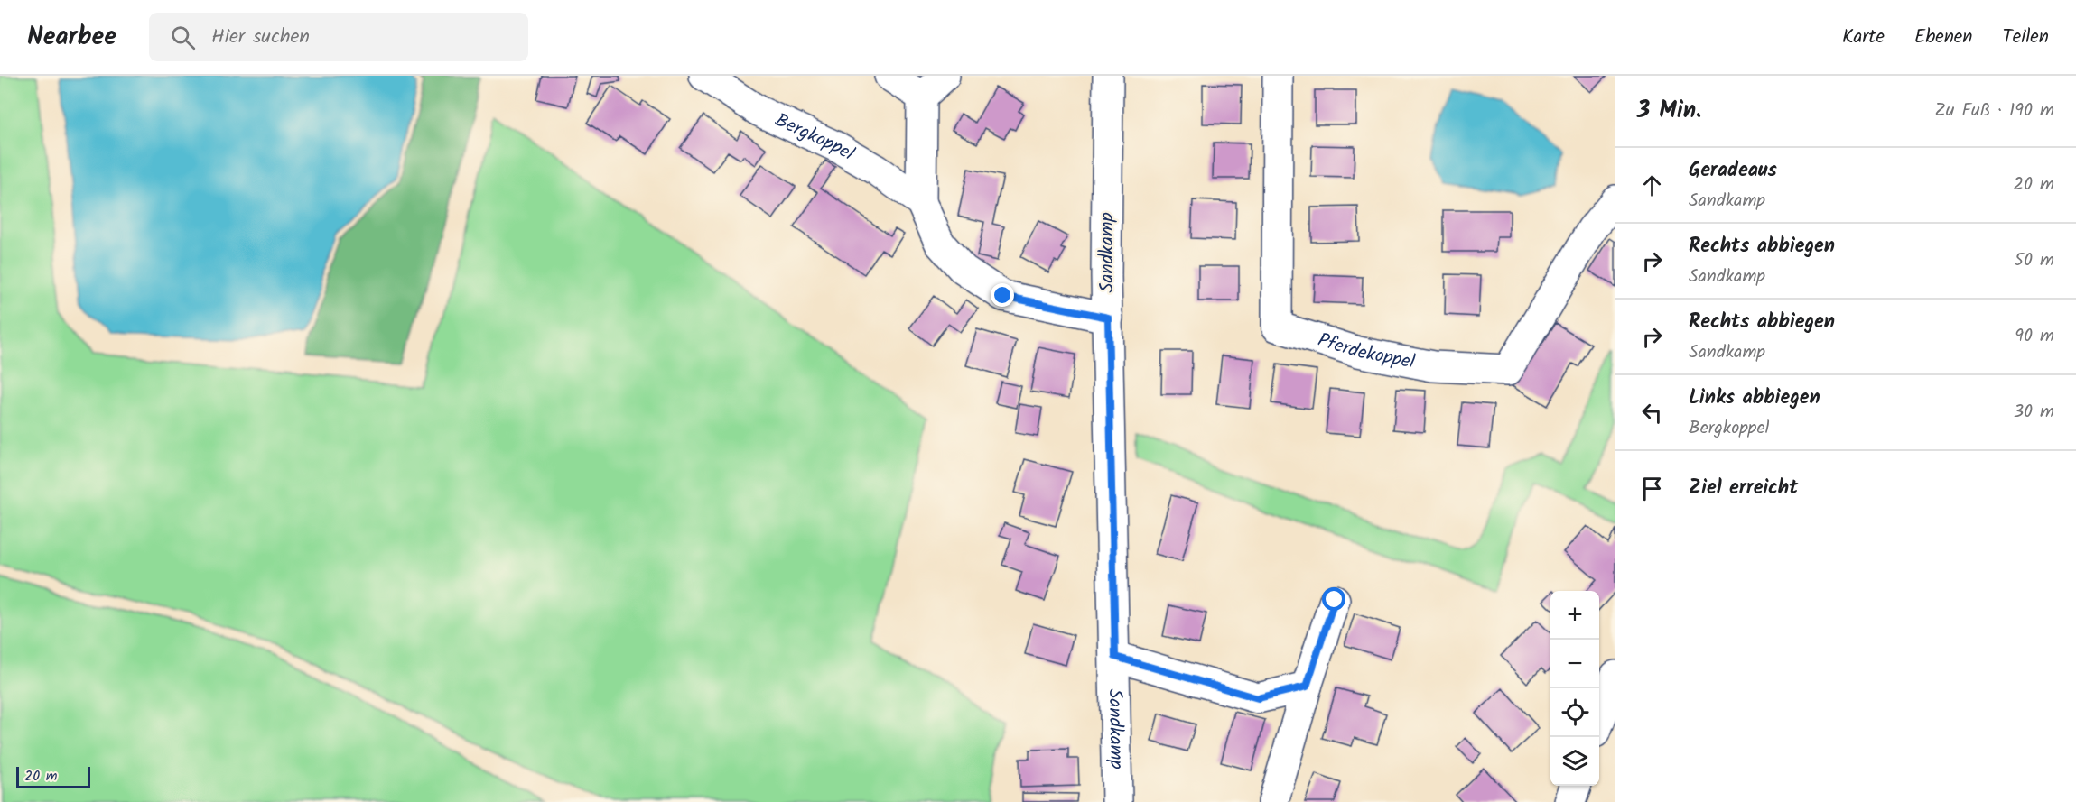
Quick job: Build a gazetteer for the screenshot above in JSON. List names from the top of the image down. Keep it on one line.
{"streets":{"street":["Bergkoppel","Sandkamp","Pferdekoppel"]},"crossings":[["Bergkoppel","Sandkamp"]],"scale_bar":"20 m","page":{"header":"Nearbee","search":"Hier suchen","nav":["Karte","Ebenen","Teilen"],"heading":["3 Min.","Zu Fuß · 190 m"],"list":[["Geradeaus","Sandkamp","20 m"],["Rechts abbiegen","Sandkamp","50 m"],["Rechts abbiegen","Sandkamp","90 m"],["Links abbiegen","Bergkoppel","30 m"],"Ziel erreicht"],"map_buttons":["+","−"],"scale":"20 m"}}
